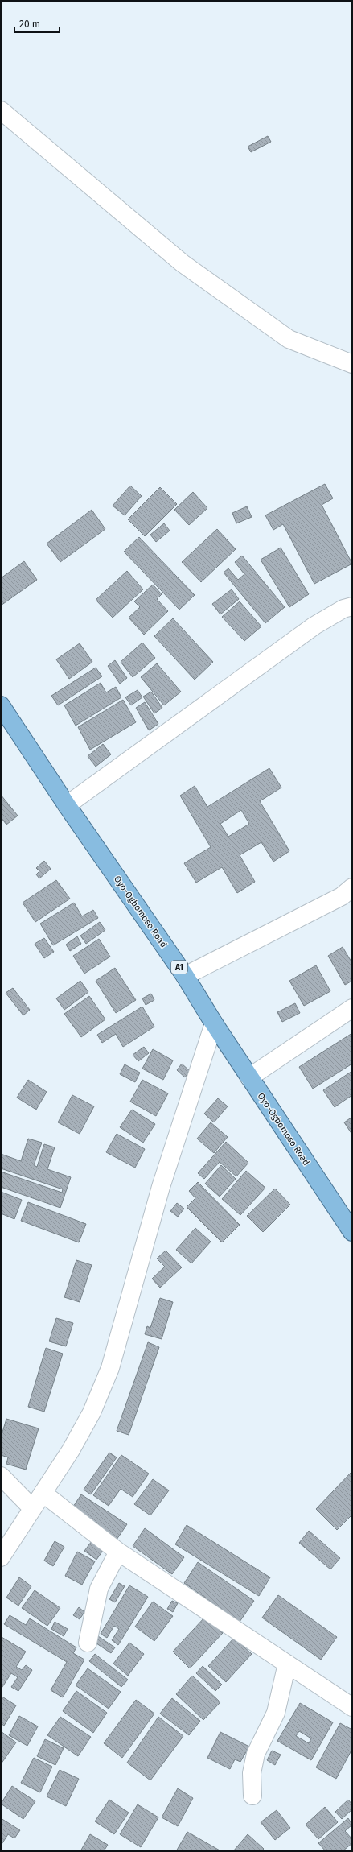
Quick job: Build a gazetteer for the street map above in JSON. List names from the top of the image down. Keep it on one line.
{"streets":{"highway":["Oyo-Ogbomoso Road","A1"]},"scale_bar":"20 m"}
